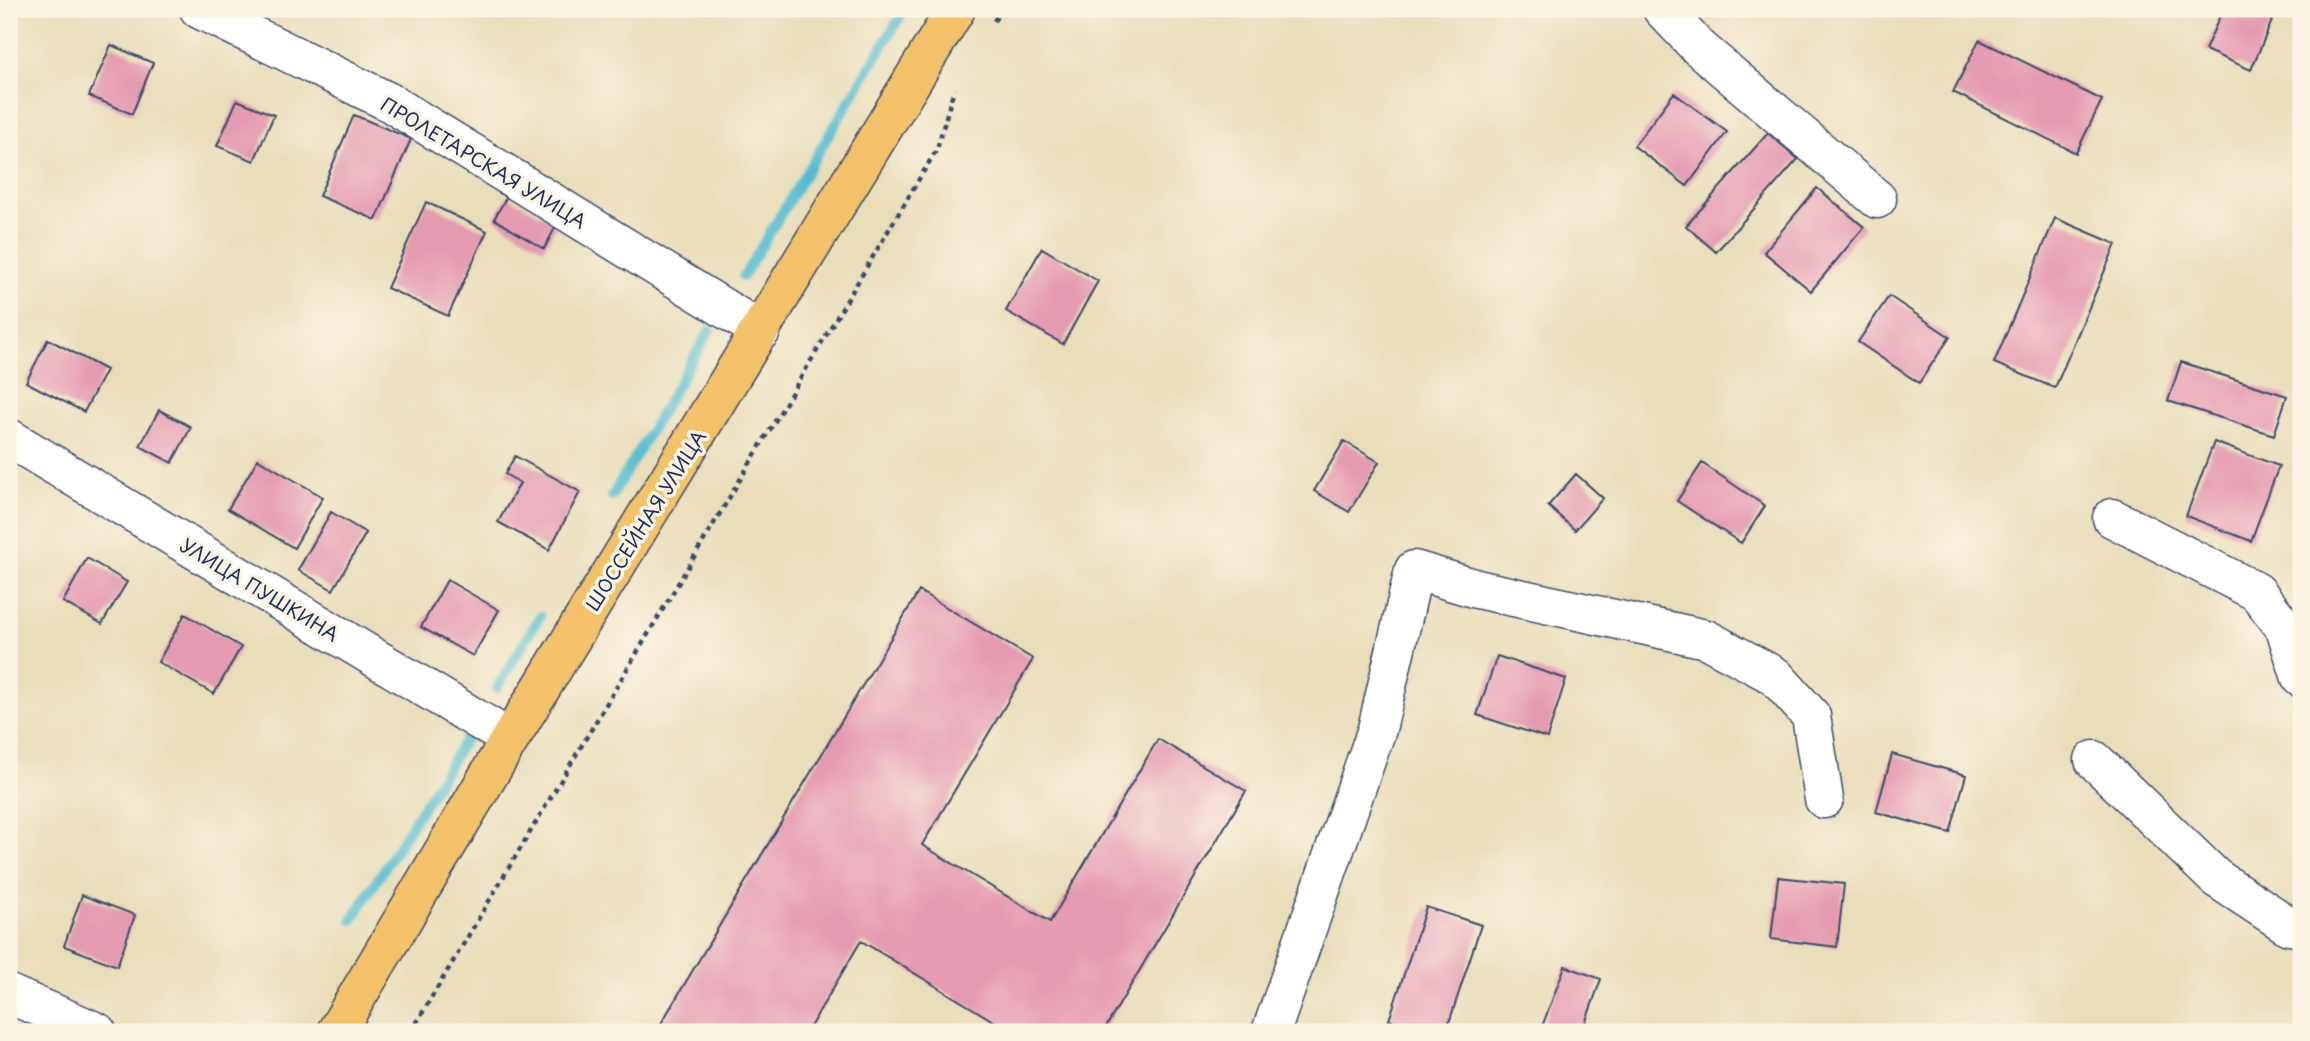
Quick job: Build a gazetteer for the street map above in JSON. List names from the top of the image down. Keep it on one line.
{"streets":{"main road":["ШОССЕЙНАЯ УЛИЦА"],"street":["ПРОЛЕТАРСКАЯ УЛИЦА","УЛИЦА ПУШКИНА"]},"crossings":[["ПРОЛЕТАРСКАЯ УЛИЦА","ШОССЕЙНАЯ УЛИЦА"],["ШОССЕЙНАЯ УЛИЦА","УЛИЦА ПУШКИНА"]]}
